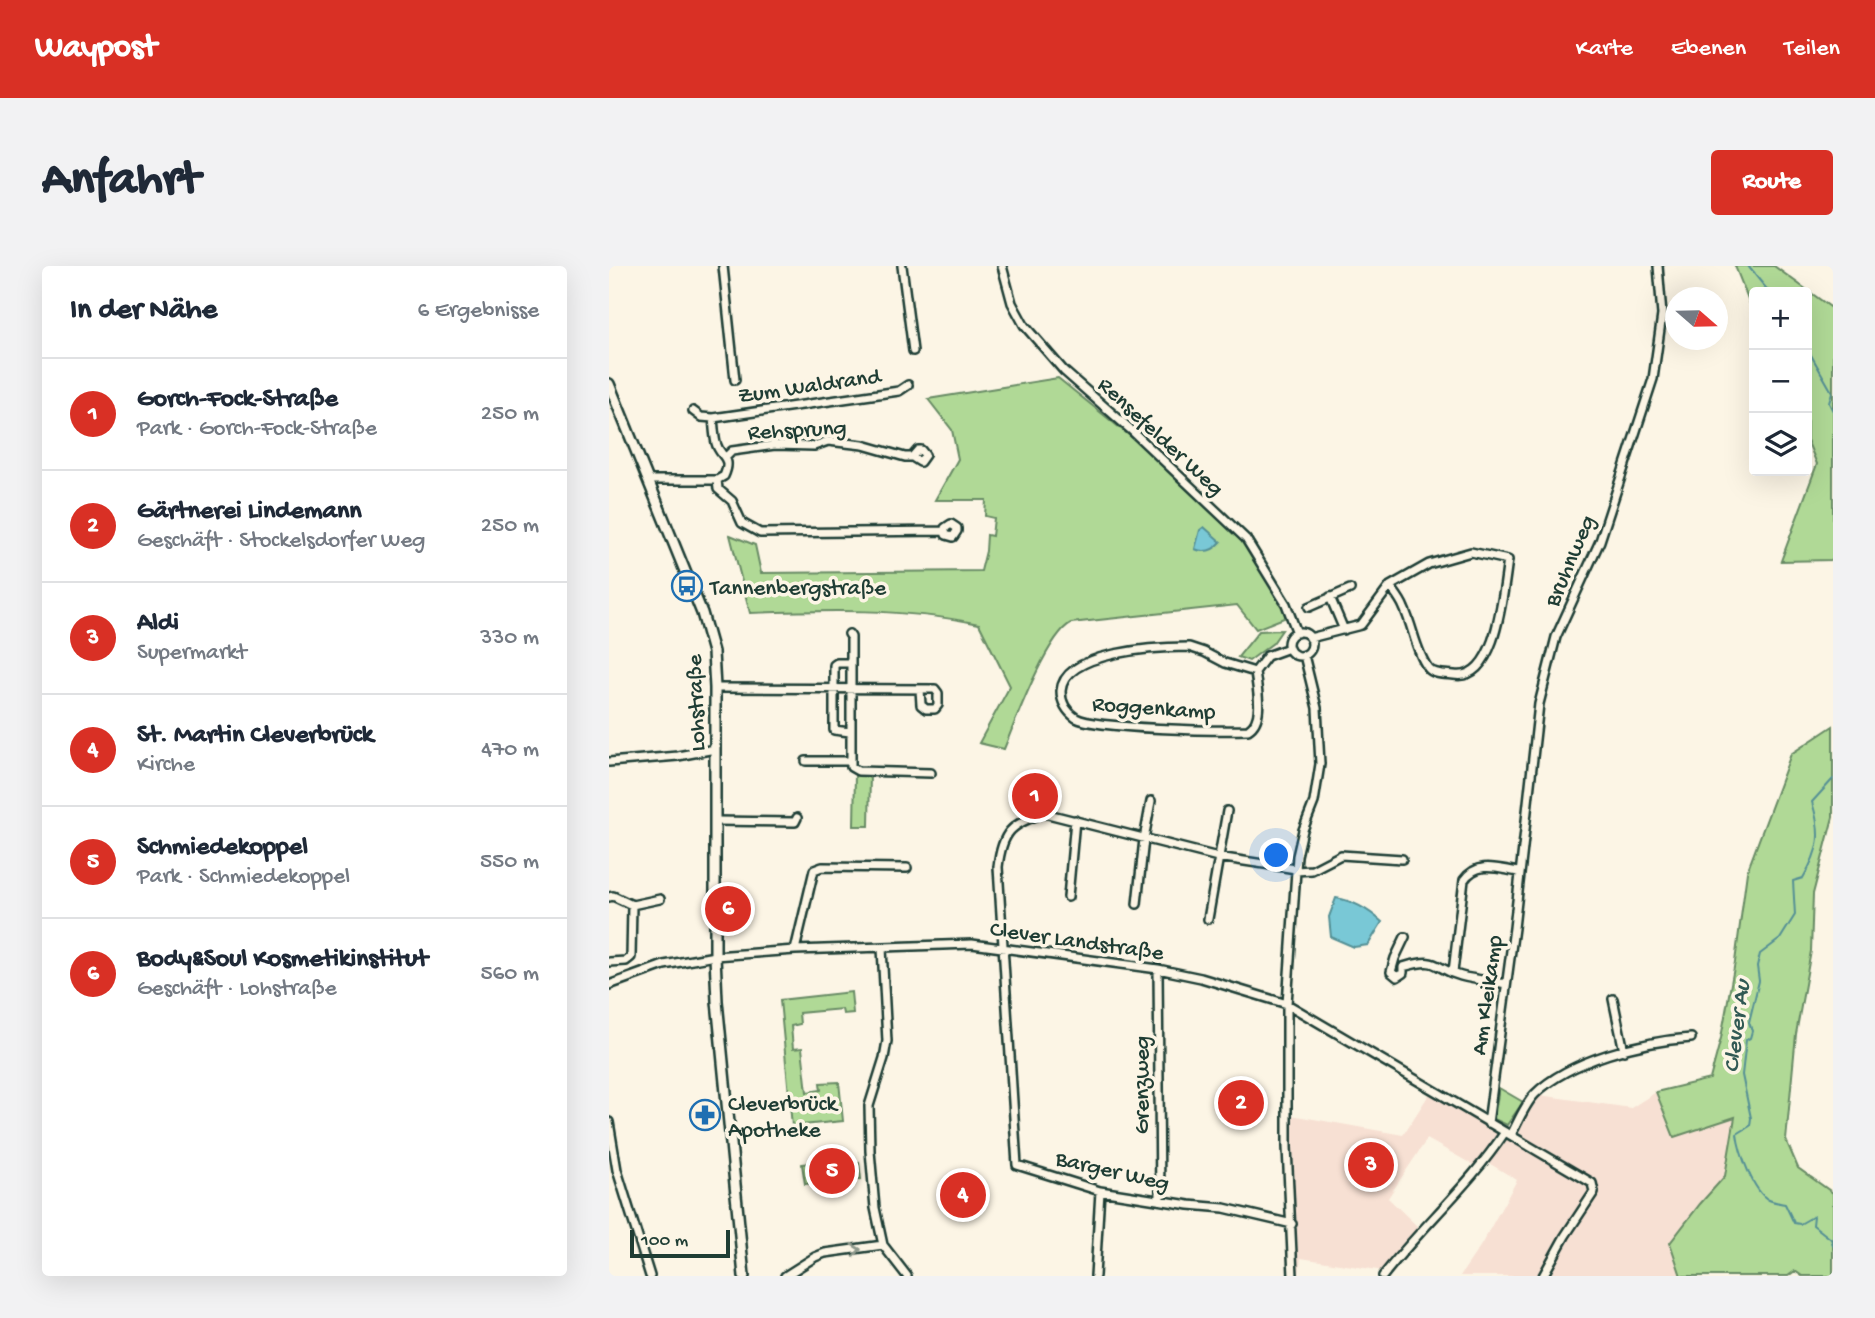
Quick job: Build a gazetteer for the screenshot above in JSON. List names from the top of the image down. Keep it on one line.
{"streets":{"main road":["Lohstraße"],"street":["Zum Waldrand","Rehsprung","Rensefelder Weg","Bruhnweg","Roggenkamp","Clever Landstraße","Am Kleikamp","Grenzweg","Barger Weg"]},"crossings":[["Zum Waldrand","Rehsprung"],["Bruhnweg","Am Kleikamp"],["Lohstraße","Clever Landstraße"],["Clever Landstraße","Am Kleikamp"],["Clever Landstraße","Grenzweg"],["Clever Landstraße","Barger Weg"],["Grenzweg","Barger Weg"]],"water":["Clever Au"],"places":{"bus stop":["Tannenbergstraße"],"pharmacy":["Cleverbrück Apotheke"]},"scale_bar":"100 m","north":"right","page":{"header":"Waypost","nav":["Karte","Ebenen","Teilen"],"buttons":"Route","title":"Anfahrt","heading":["In der Nähe","6 Ergebnisse"],"map_buttons":["+","−"],"list":[{"mark":"1","name":"Gorch-Fock-Straße","note":"Park · Gorch-Fock-Straße","value":"250 m"},{"mark":"2","name":"Gärtnerei Lindemann","note":"Geschäft · Stockelsdorfer Weg","value":"250 m"},{"mark":"3","name":"Aldi","note":"Supermarkt","value":"330 m"},{"mark":"4","name":"St. Martin Cleverbrück","note":"Kirche","value":"470 m"},{"mark":"5","name":"Schmiedekoppel","note":"Park · Schmiedekoppel","value":"550 m"},{"mark":"6","name":"Body&Soul Kosmetikinstitut","note":"Geschäft · Lohstraße","value":"560 m"}],"pins":["1","6","2","3","5","4"],"scale":"100 m"}}
